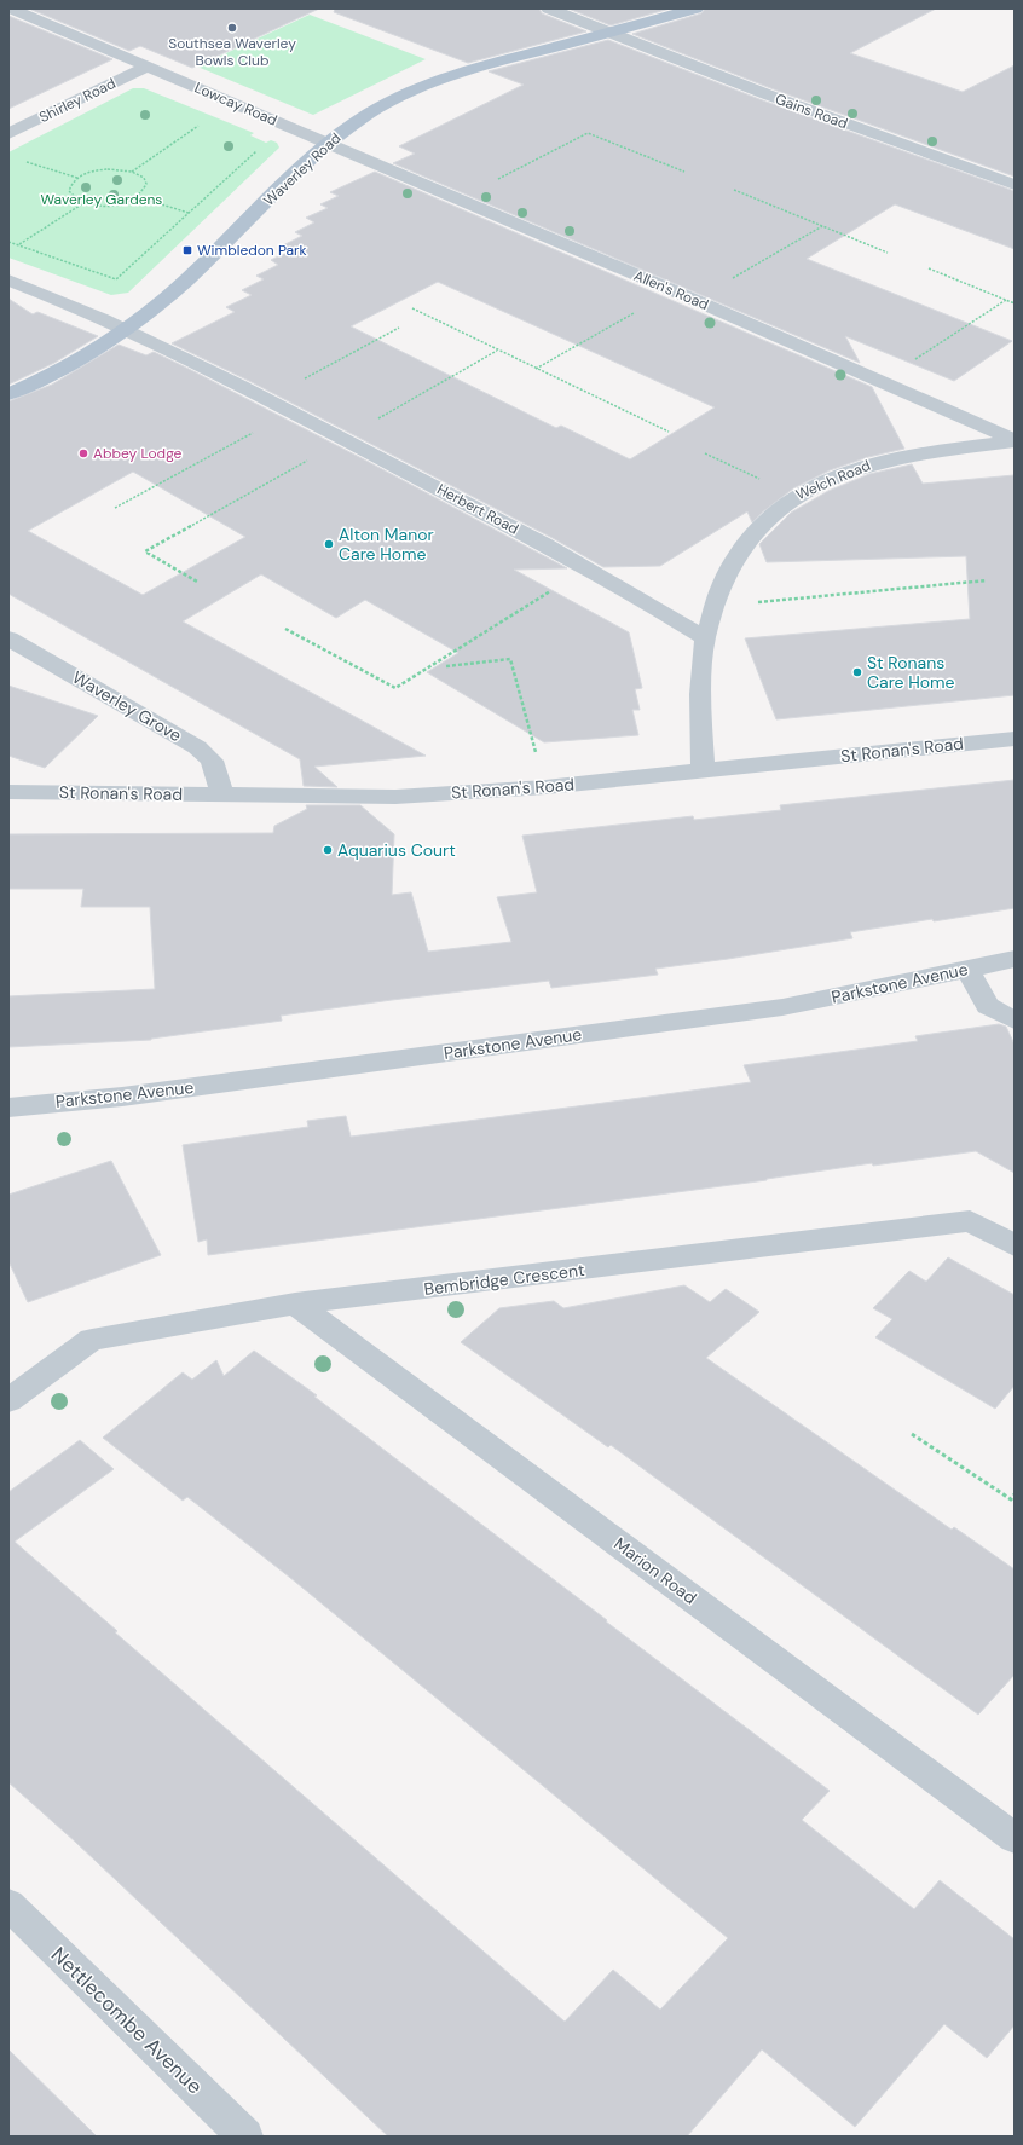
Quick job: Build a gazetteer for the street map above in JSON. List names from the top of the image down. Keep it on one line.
{"streets":{"main road":["Waverley Road"],"street":["Shirley Road","Lowcay Road","Gains Road","Allen's Road","Welch Road","Herbert Road","Waverley Grove","St Ronan's Road","Parkstone Avenue","Bembridge Crescent","Marion Road","Nettlecombe Avenue"]},"crossings":[["Shirley Road","Lowcay Road"],["Lowcay Road","Waverley Road"],["Lowcay Road","Allen's Road"],["Gains Road","Waverley Road"],["Waverley Road","Allen's Road"],["Waverley Road","Herbert Road"],["Allen's Road","Welch Road"],["Welch Road","Herbert Road"],["Waverley Grove","St Ronan's Road"],["Bembridge Crescent","Marion Road"]],"parks":["Waverley Gardens"],"places":{"other":["Southsea Waverley Bowls Club","Abbey Lodge","Alton Manor Care Home","St Ronans Care Home","Aquarius Court"],"transit":["Wimbledon Park"]}}
